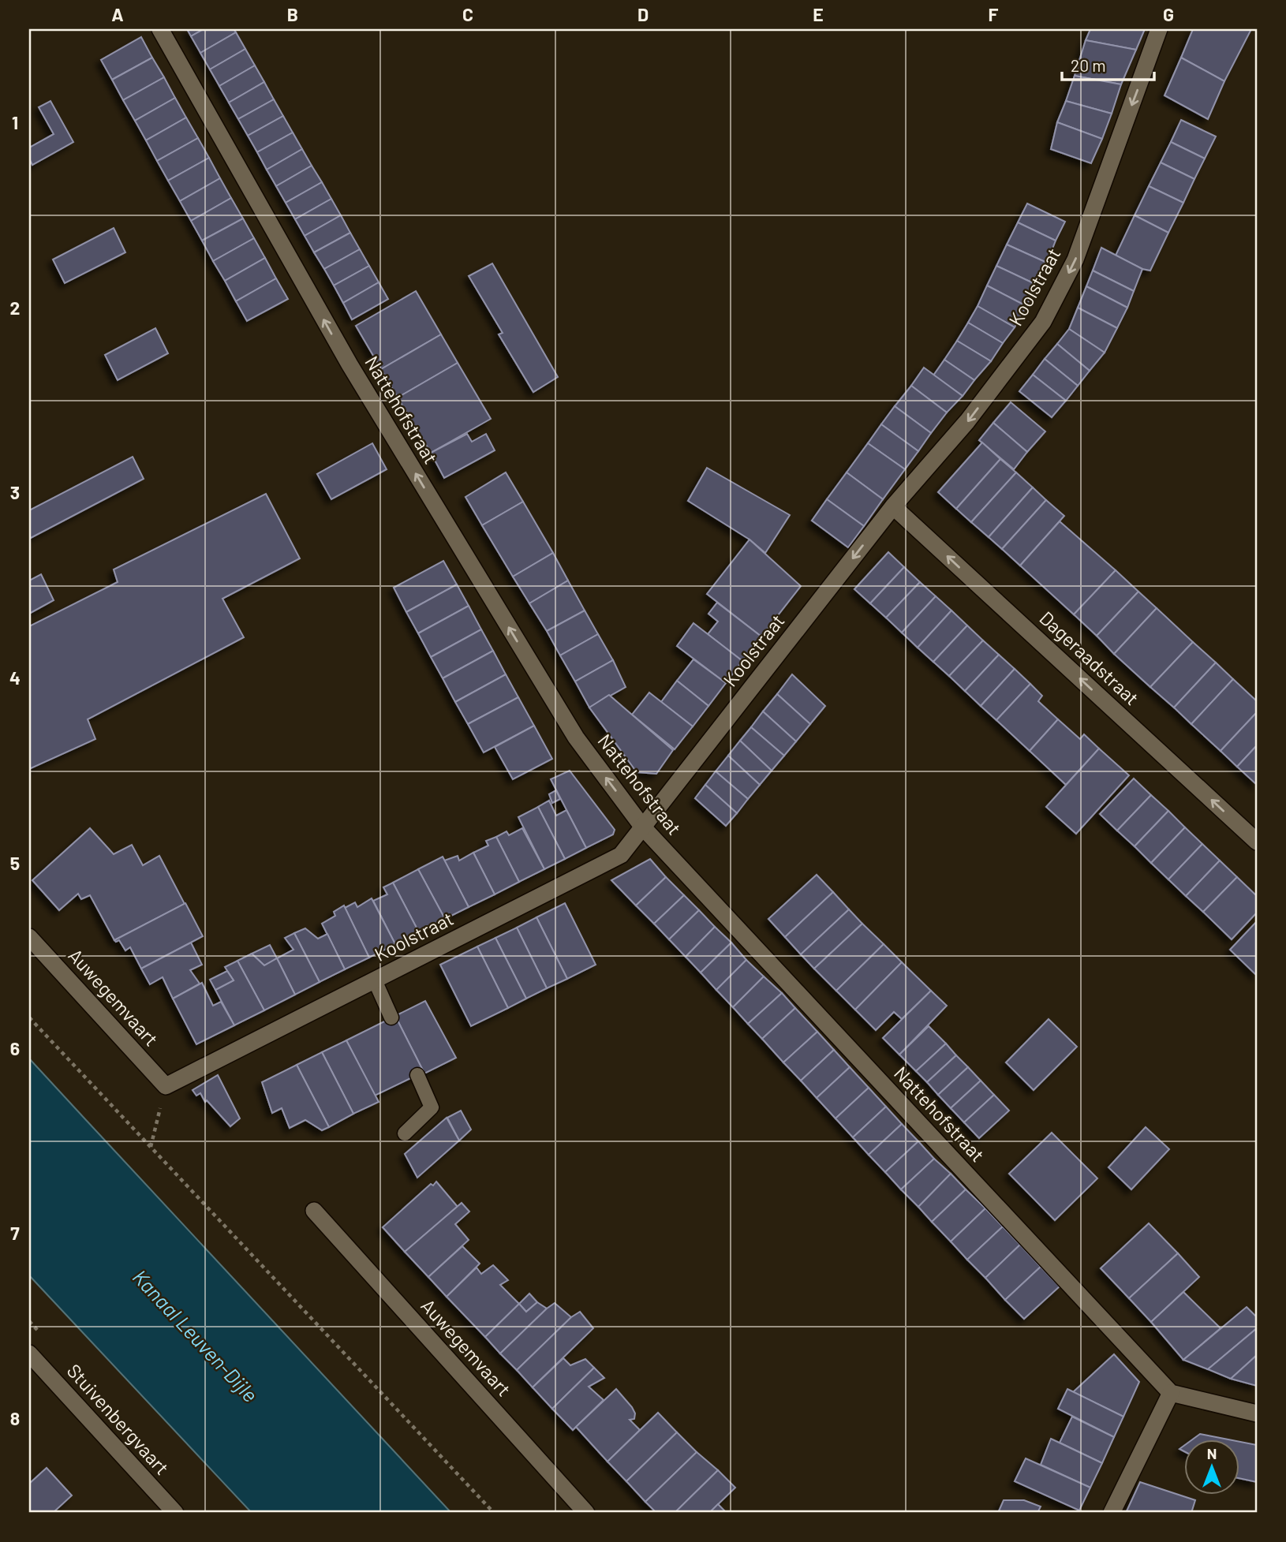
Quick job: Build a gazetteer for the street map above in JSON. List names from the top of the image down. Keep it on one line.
{"streets":{"street":["Koolstraat","Nattehofstraat","Dageraadstraat","Auwegemvaart","Stuivenbergvaart"]},"crossings":[["Koolstraat","Nattehofstraat"],["Koolstraat","Dageraadstraat"],["Koolstraat","Auwegemvaart"]],"one_way":["Koolstraat","Nattehofstraat","Dageraadstraat"],"water":["Kanaal Leuven-Dijle"],"scale_bar":"20 m","north":"top","grid":{"columns":["A","B","C","D","E","F","G"],"rows":["1","2","3","4","5","6","7","8"]}}
